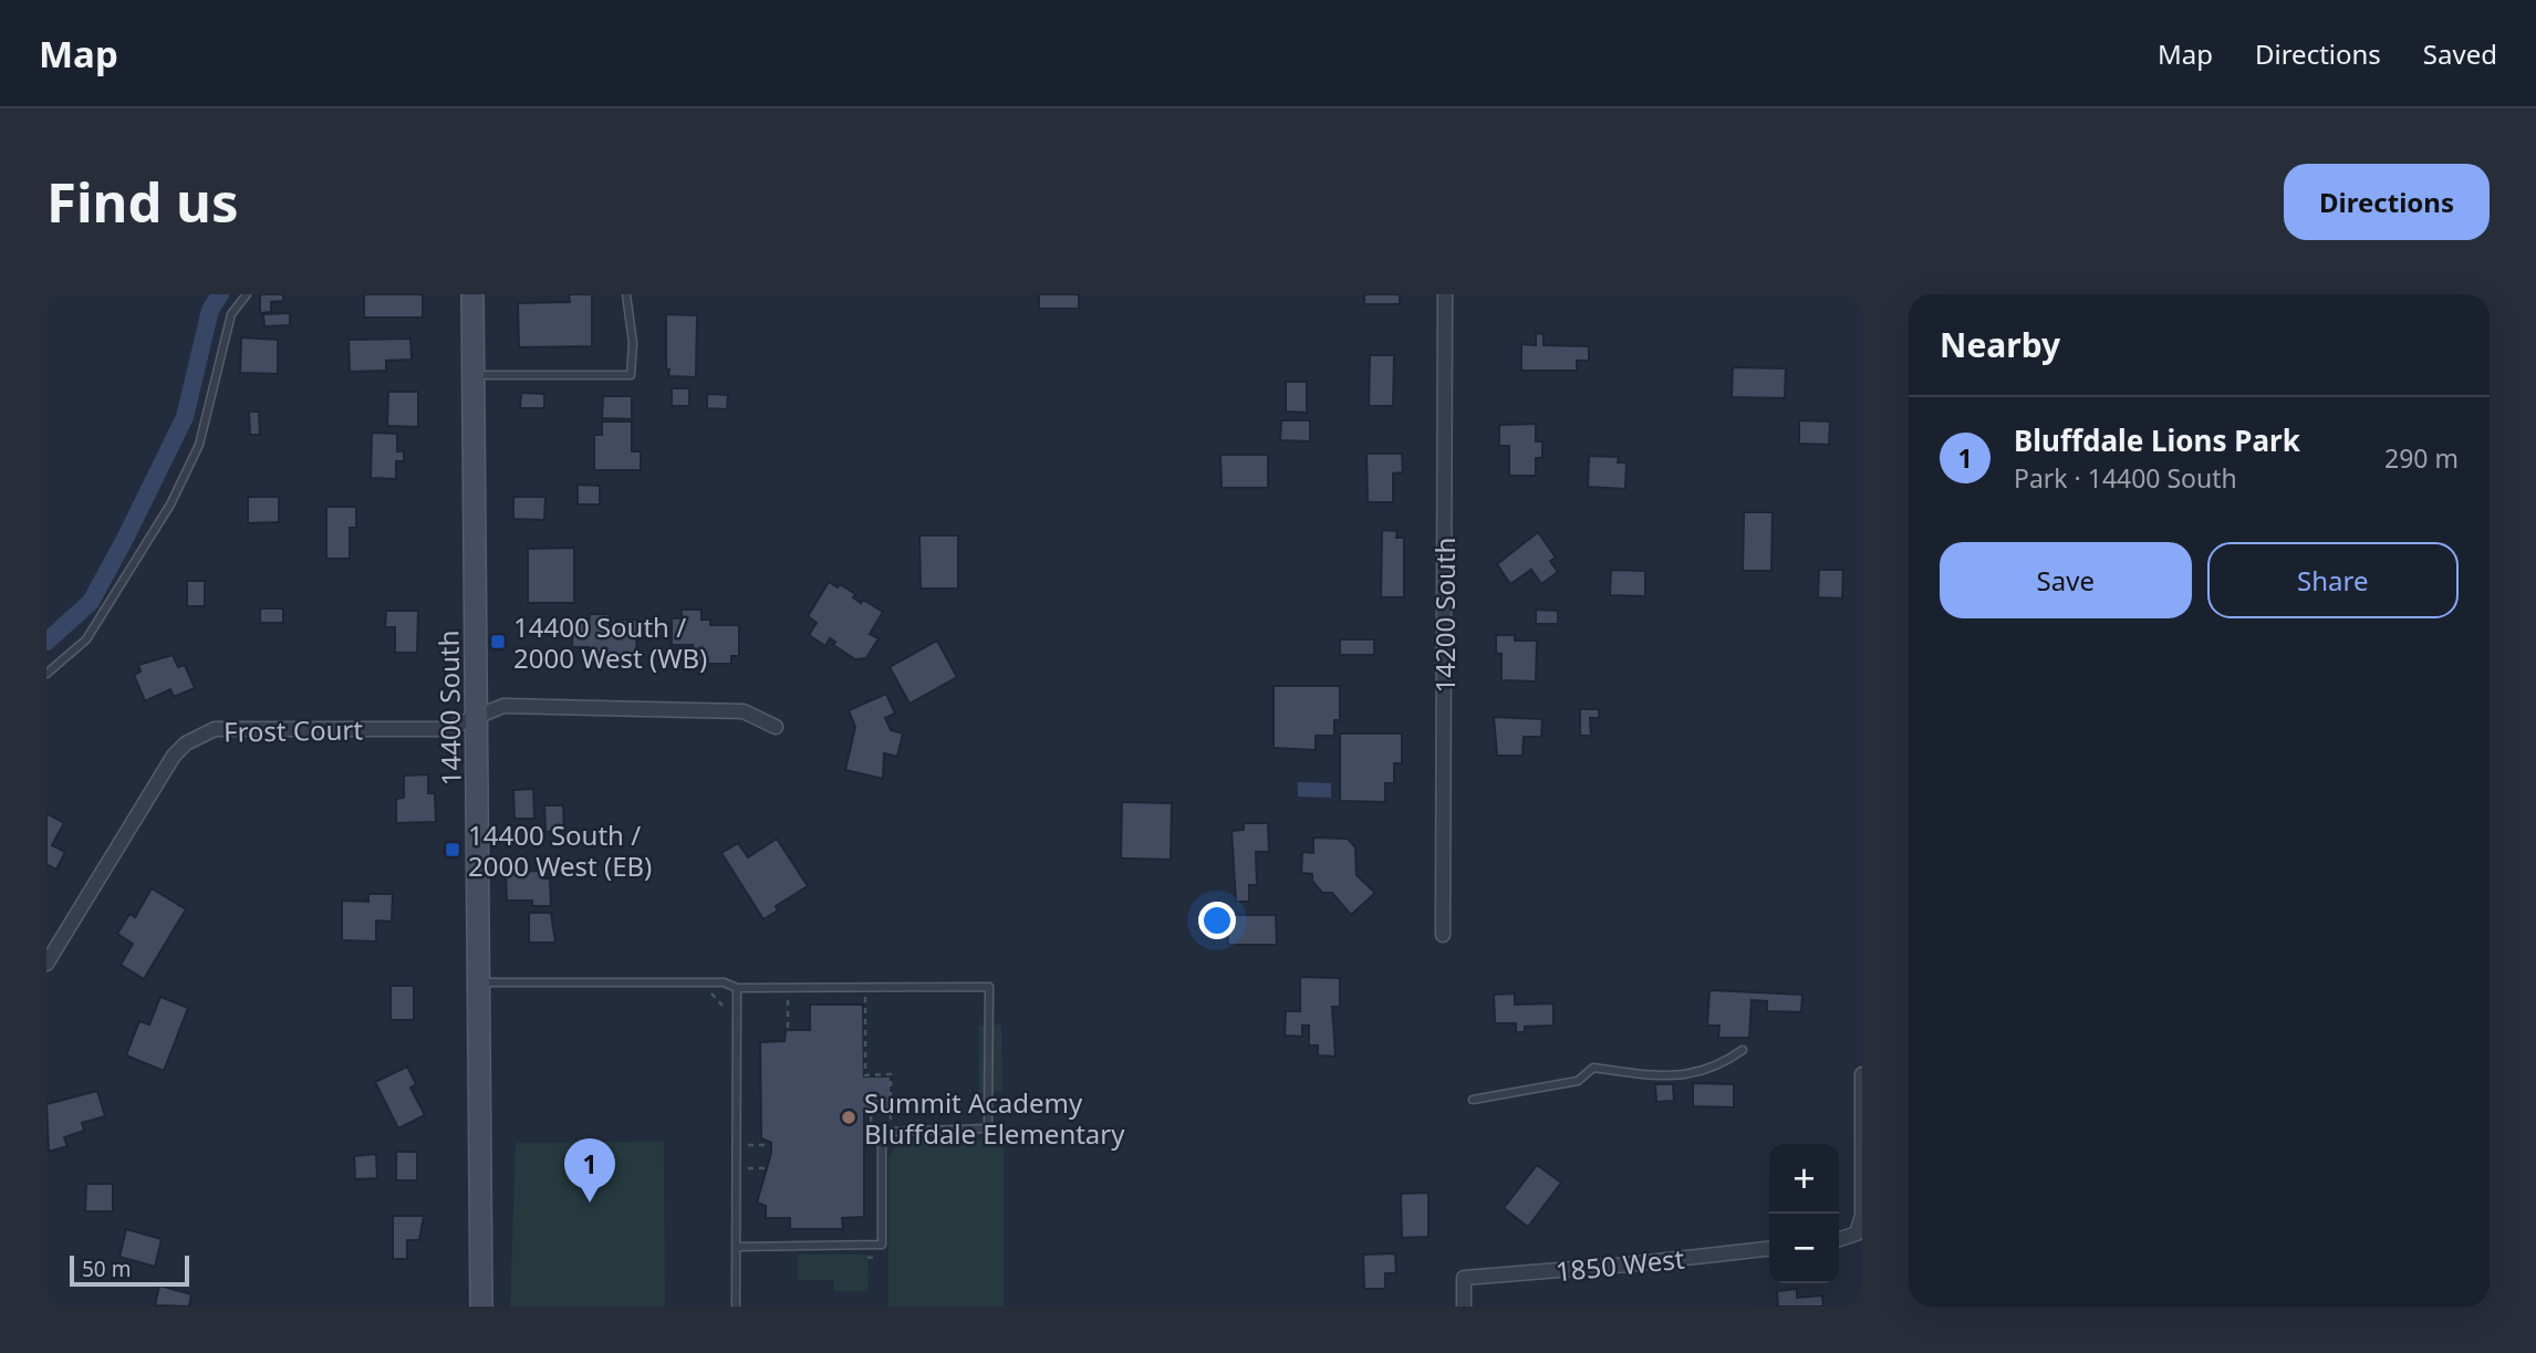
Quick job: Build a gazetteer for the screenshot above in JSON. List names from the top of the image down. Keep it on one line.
{"streets":{"main road":["14400 South"],"street":["14200 South","Frost Court","1850 West"]},"crossings":[["14400 South","Frost Court"]],"places":{"transit":["14400 South / 2000 West (WB)","14400 South / 2000 West (EB)"],"other":["Summit Academy Bluffdale Elementary"]},"scale_bar":"50 m","page":{"header":"Map","nav":["Map","Directions","Saved"],"buttons":["Directions",["Save","Share"]],"title":"Find us","heading":"Nearby","list":[{"mark":"1","name":"Bluffdale Lions Park","note":"Park · 14400 South","value":"290 m"}],"pins":"1","map_buttons":["+","−"],"scale":"50 m"}}
